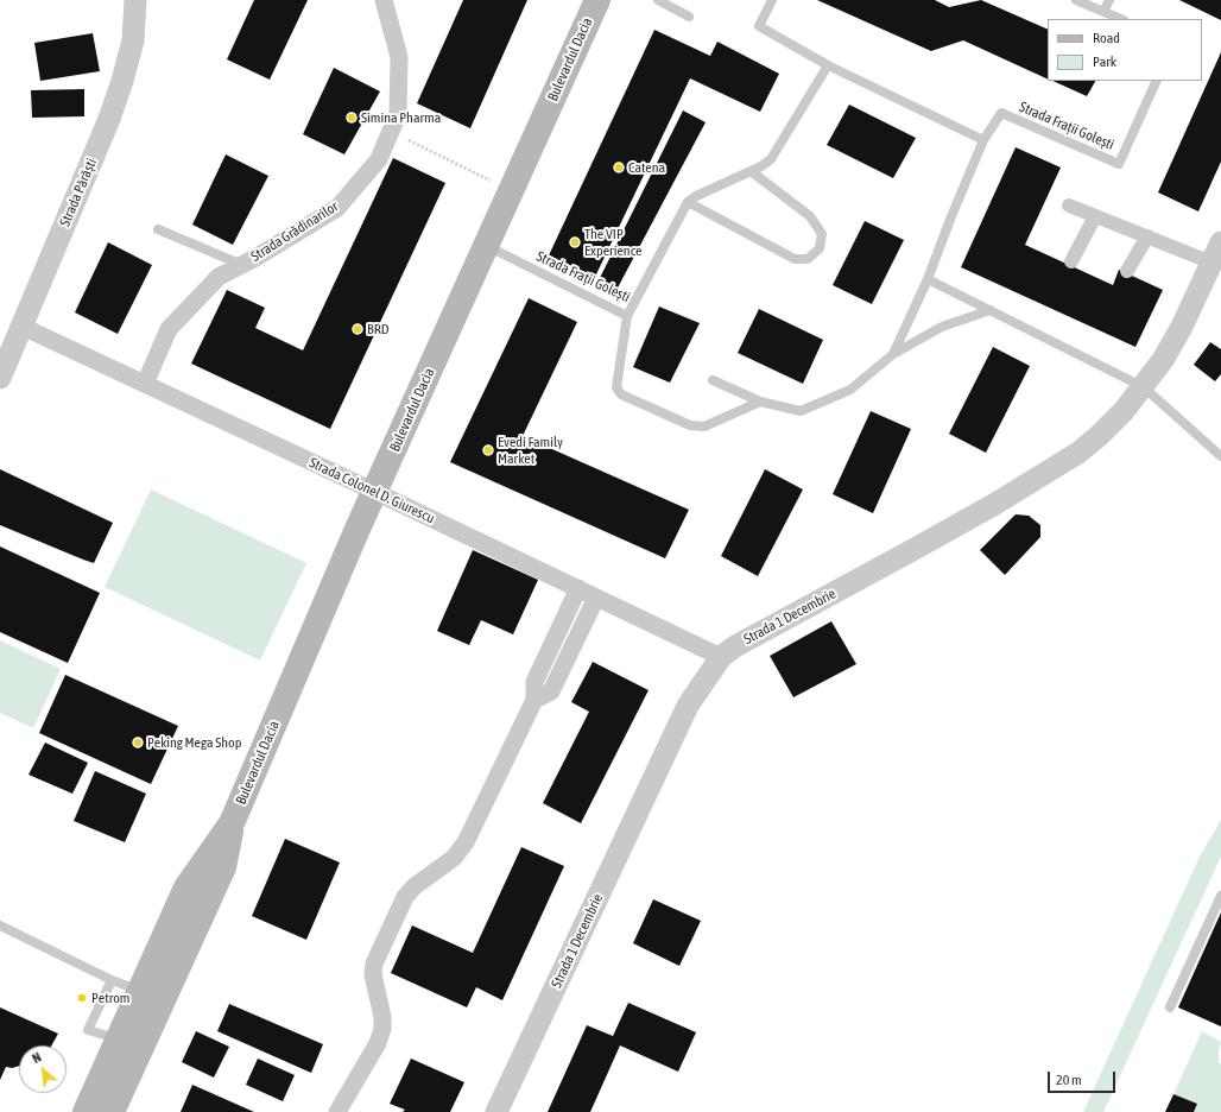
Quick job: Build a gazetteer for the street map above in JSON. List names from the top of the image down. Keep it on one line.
{"streets":{"main road":["Bulevardul Dacia"],"street":["Strada Părăști","Strada Grădinarilor","Strada Colonel D. Giurescu","Strada 1 Decembrie"],"lane":["Strada Frații Golești"]},"crossings":[["Bulevardul Dacia","Strada Frații Golești"],["Bulevardul Dacia","Strada Colonel D. Giurescu"],["Strada Părăști","Strada Colonel D. Giurescu"],["Strada Grădinarilor","Strada Colonel D. Giurescu"],["Strada Colonel D. Giurescu","Strada 1 Decembrie"]],"places":["Simina Pharma","Catena","The VIP Experience","BRD","Evedi Family Market","Peking Mega Shop","Petrom"],"legend":["Road","Park"],"scale_bar":"20 m","north":"top left"}
